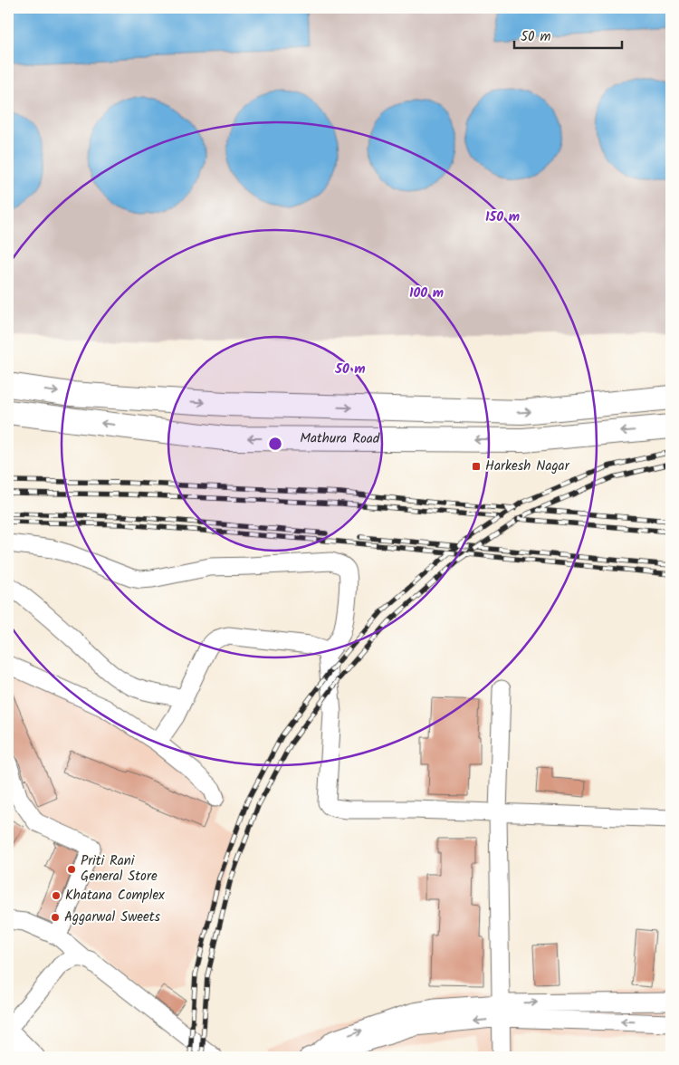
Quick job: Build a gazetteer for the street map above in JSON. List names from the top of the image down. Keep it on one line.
{"streets":{"highway":["Mathura Road"]},"places":{"transit":["Harkesh Nagar"],"other":["Priti Rani General Store","Khatana Complex","Aggarwal Sweets"]},"scale_bar":"50 m","rings":["150 m","100 m","50 m"]}
